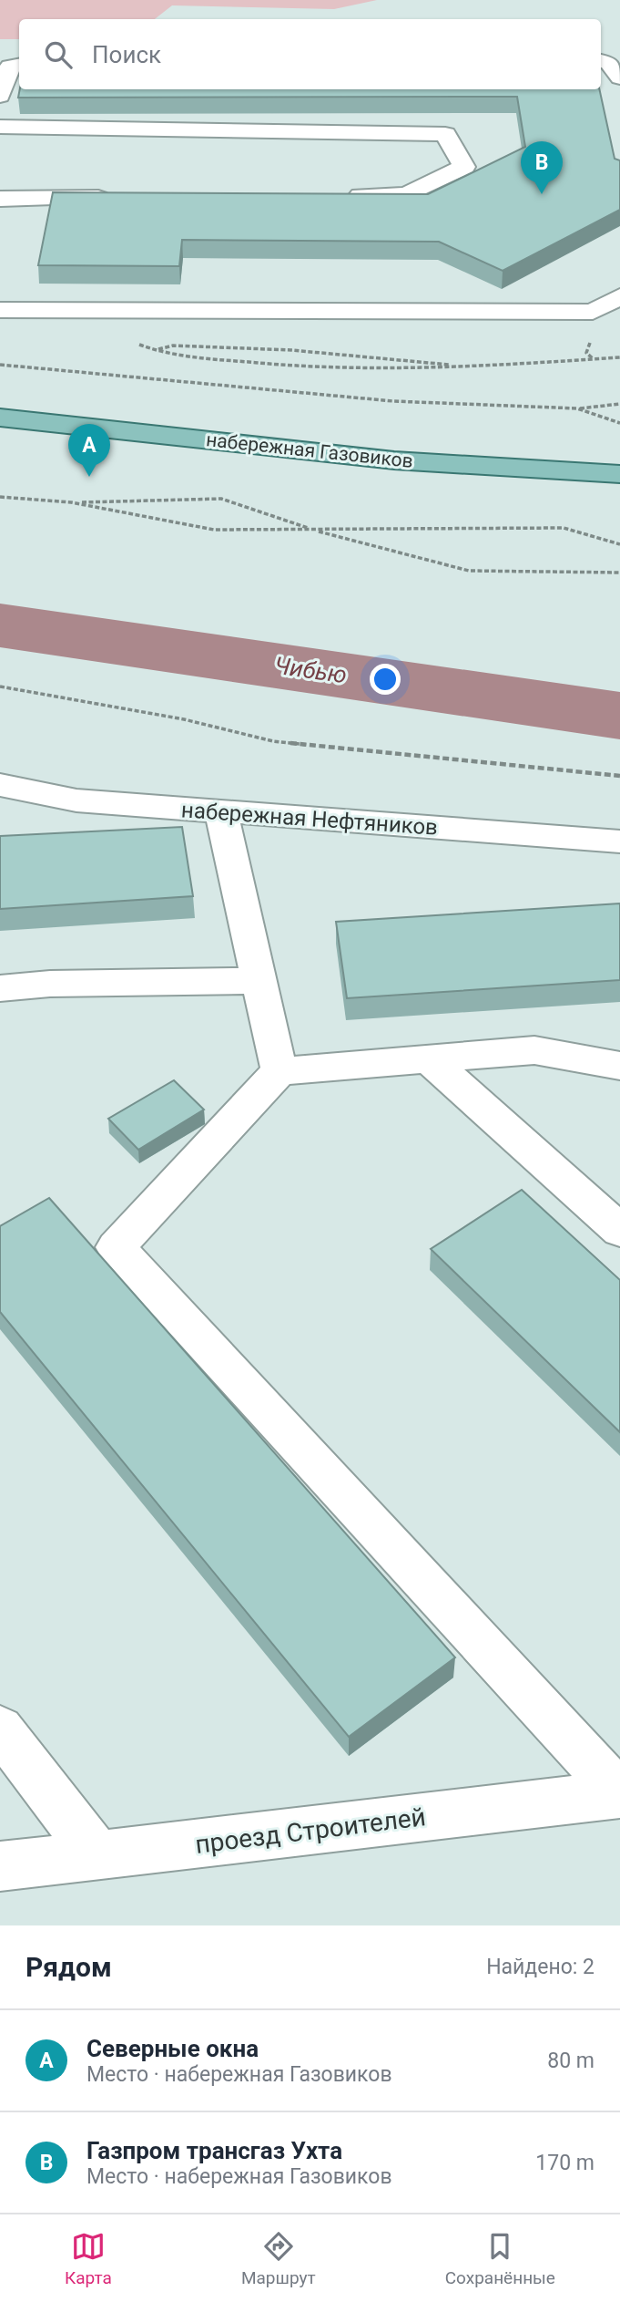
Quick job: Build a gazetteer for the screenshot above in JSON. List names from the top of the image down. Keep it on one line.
{"streets":{"main road":["набережная Газовиков"],"street":["набережная Нефтяников","проезд Строителей"]},"water":["Чибью"],"page":{"search":"Поиск","pins":["B","A"],"heading":["Рядом","Найдено: 2"],"list":[{"mark":"A","name":"Северные окна","note":"Место · набережная Газовиков","value":"80 m"},{"mark":"B","name":"Газпром трансгаз Ухта","note":"Место · набережная Газовиков","value":"170 m"}],"nav":["Карта","Маршрут","Сохранённые"]}}
